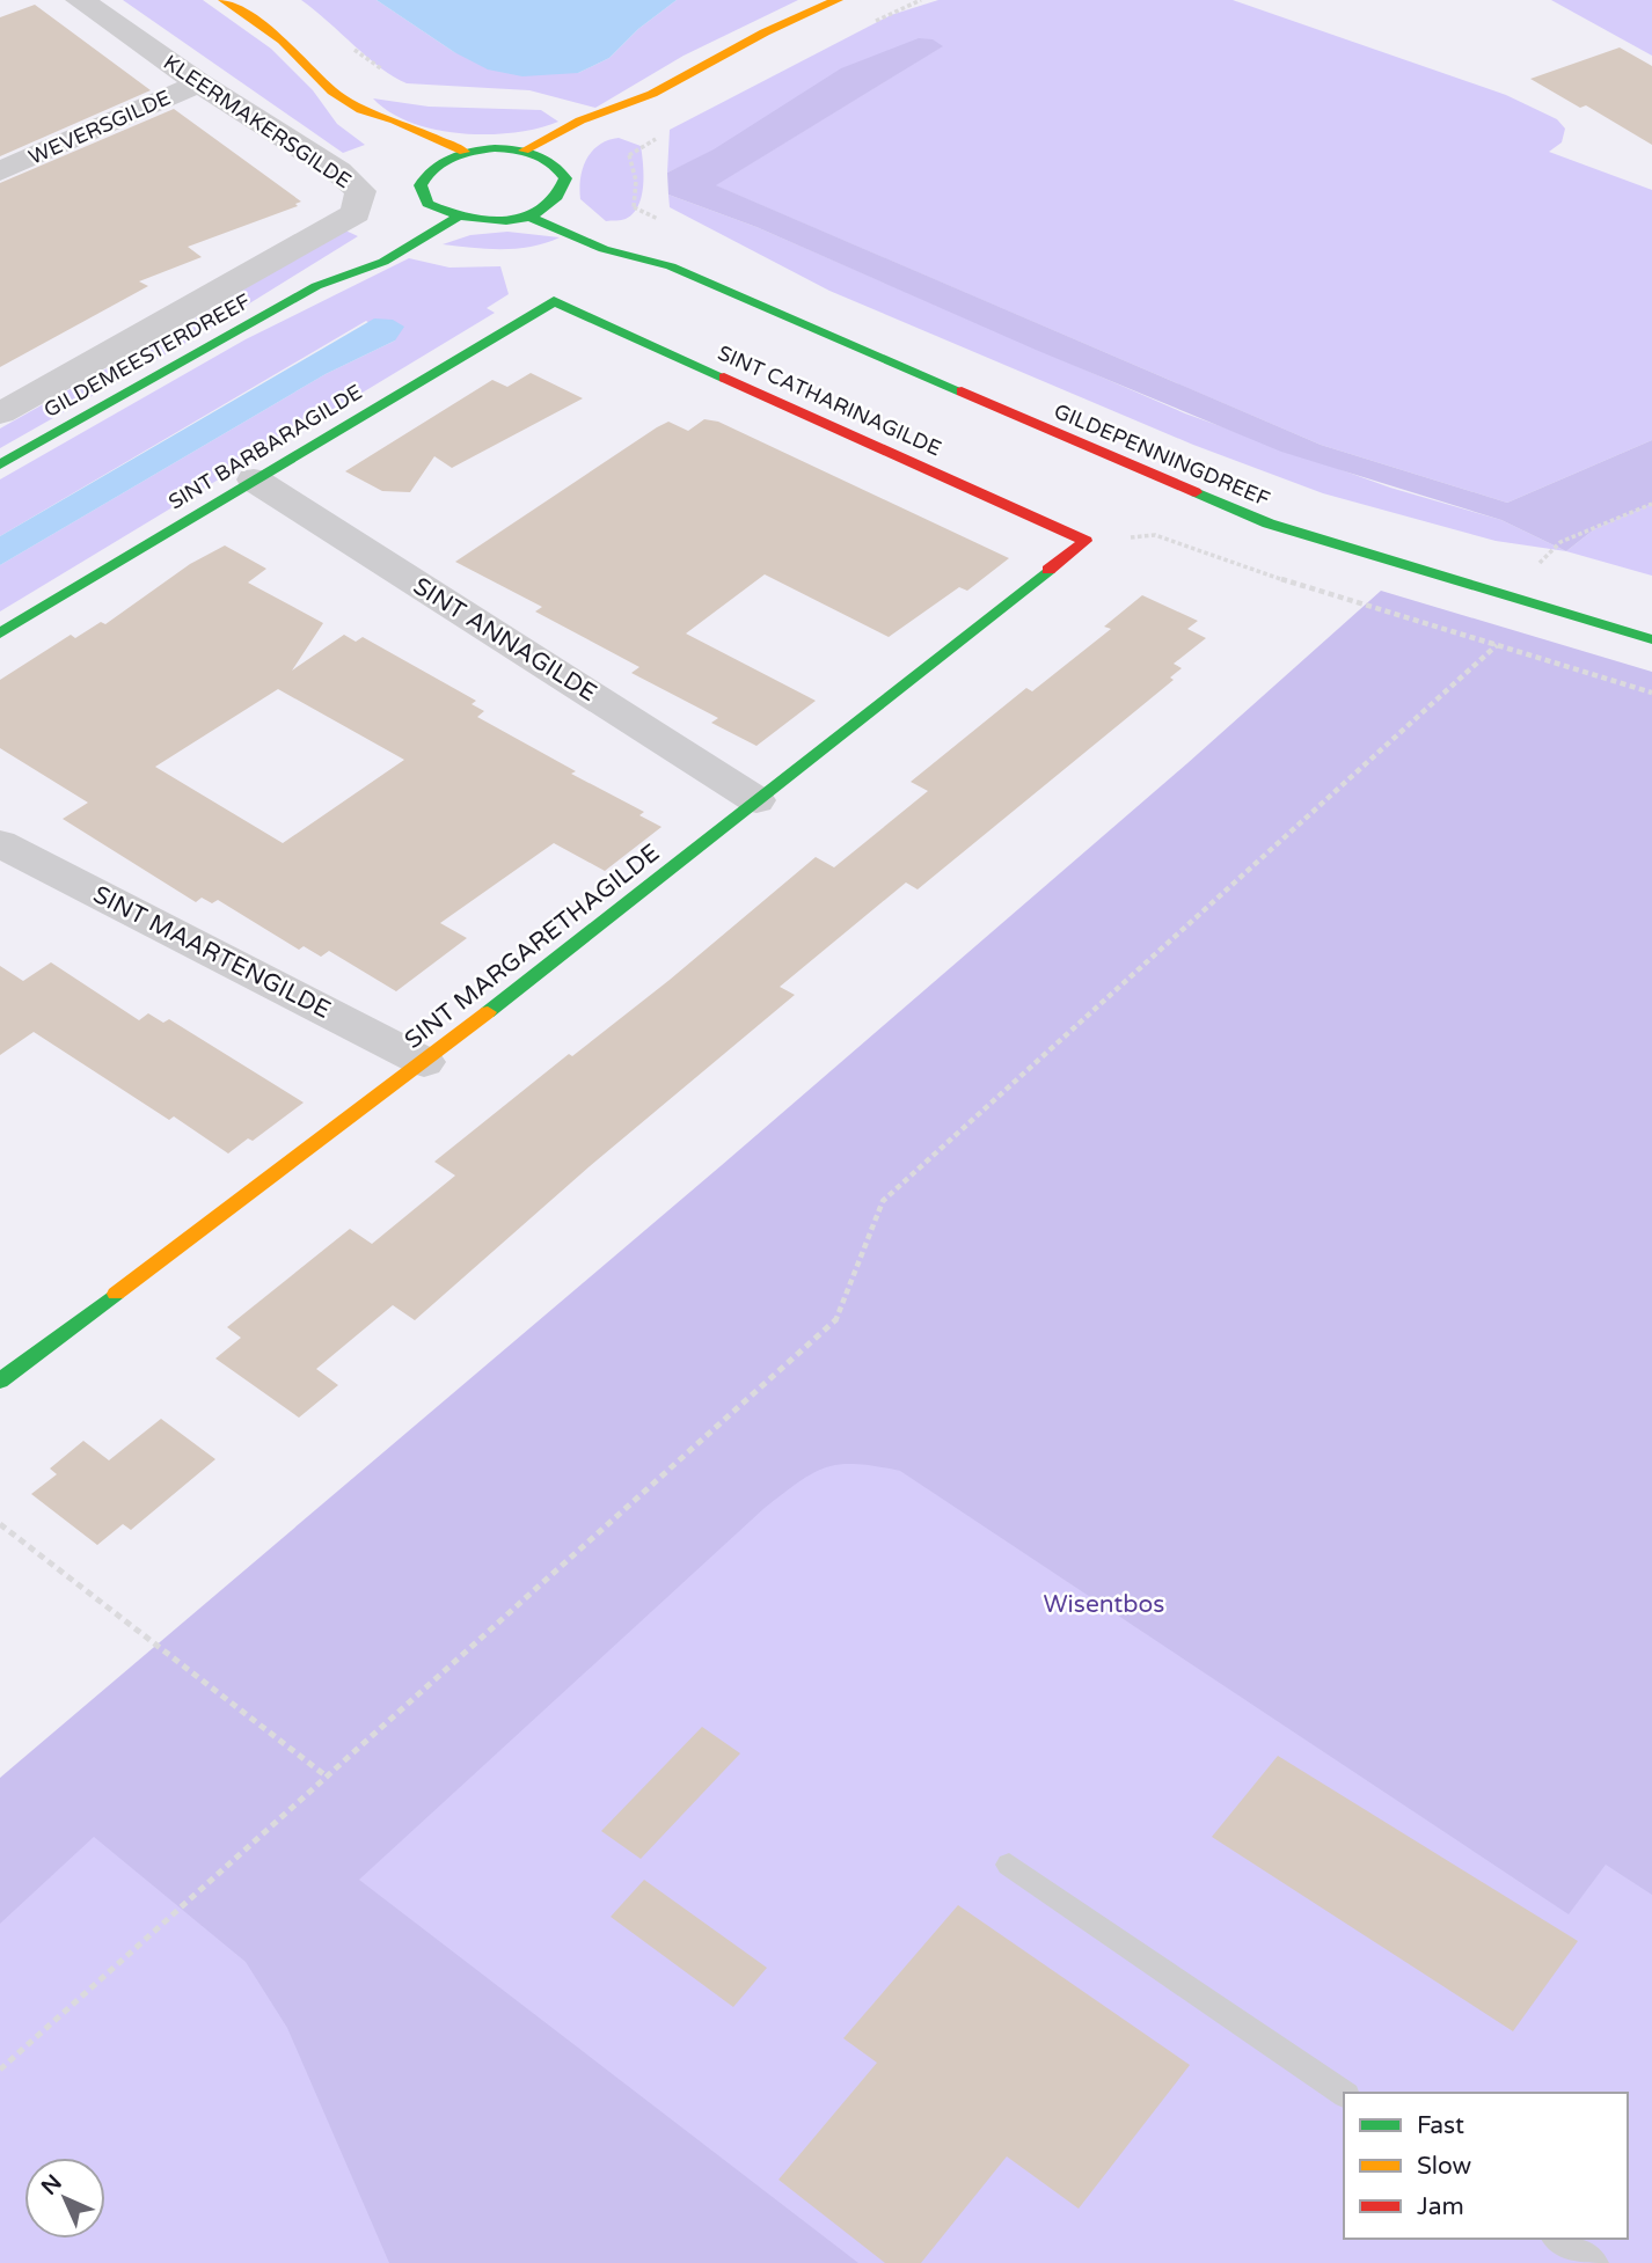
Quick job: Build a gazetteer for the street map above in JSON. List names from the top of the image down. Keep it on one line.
{"streets":{"street":["KLEERMAKERSGILDE","WEVERSGILDE","GILDEMEESTERDREEF","SINT CATHARINAGILDE","SINT BARBARAGILDE","GILDEPENNINGDREEF","SINT ANNAGILDE","SINT MARGARETHAGILDE","SINT MAARTENGILDE"]},"crossings":[["KLEERMAKERSGILDE","WEVERSGILDE"],["SINT CATHARINAGILDE","SINT BARBARAGILDE"],["SINT CATHARINAGILDE","SINT MARGARETHAGILDE"],["SINT BARBARAGILDE","SINT ANNAGILDE"],["SINT ANNAGILDE","SINT MARGARETHAGILDE"],["SINT MARGARETHAGILDE","SINT MAARTENGILDE"]],"parks":["Wisentbos"],"legend":["Fast","Slow","Jam"],"north":"top left"}
